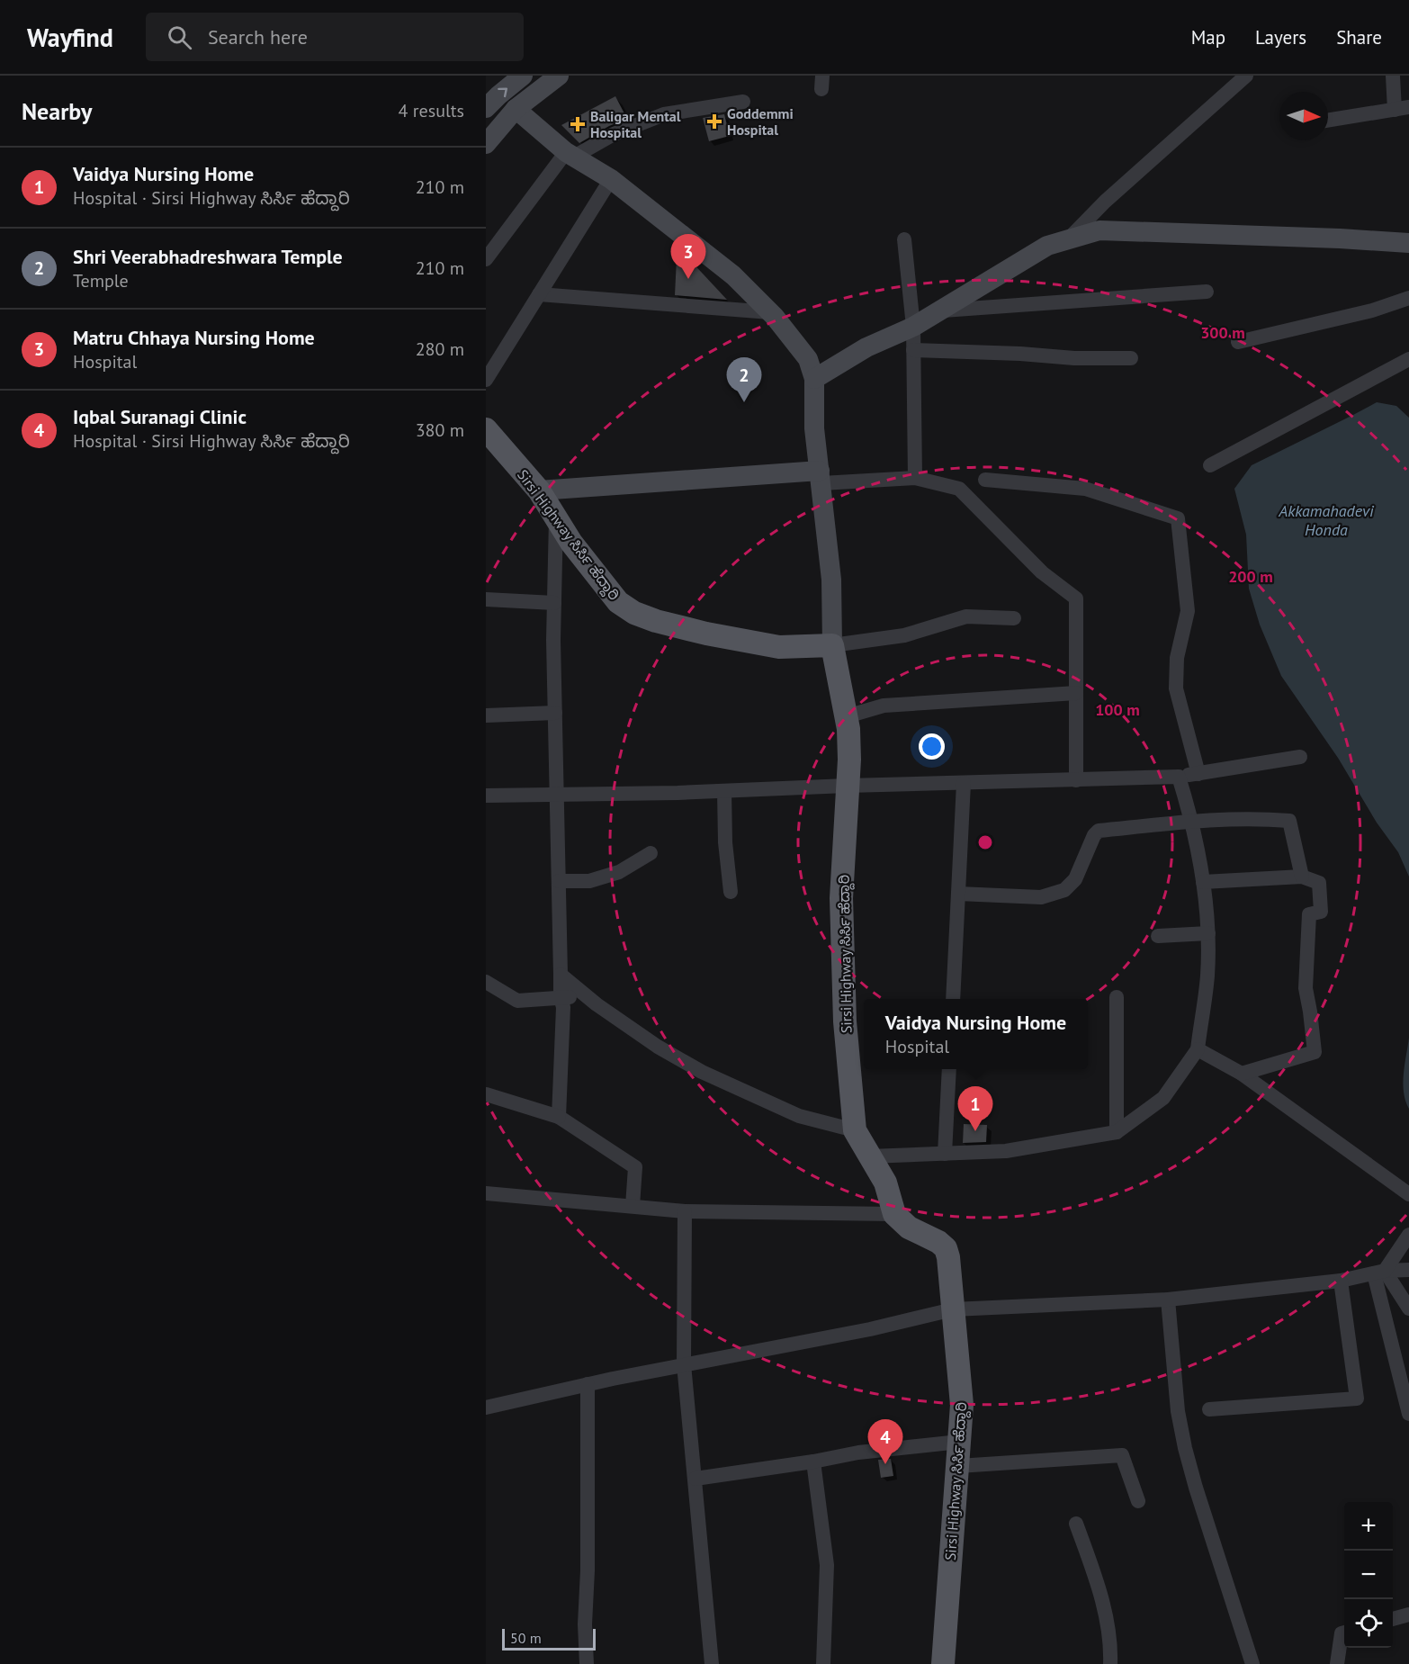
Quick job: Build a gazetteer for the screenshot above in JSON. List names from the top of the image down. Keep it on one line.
{"streets":{"main road":["Sirsi Highway ಸಿರ್ಸಿ ಹೆದ್ದಾರಿ"]},"water":["Akkamahadevi Honda"],"places":{"health":["Goddemmi Hospital","Baligar Mental Hospital"]},"scale_bar":"50 m","north":"right","page":{"header":"Wayfind","search":"Search here","nav":["Map","Layers","Share"],"heading":["Nearby","4 results"],"list":[{"mark":"1","name":"Vaidya Nursing Home","note":"Hospital · Sirsi Highway ಸಿರ್ಸಿ ಹೆದ್ದಾರಿ","value":"210 m"},{"mark":"2","name":"Shri Veerabhadreshwara Temple","note":"Temple","value":"210 m"},{"mark":"3","name":"Matru Chhaya Nursing Home","note":"Hospital","value":"280 m"},{"mark":"4","name":"Iqbal Suranagi Clinic","note":"Hospital · Sirsi Highway ಸಿರ್ಸಿ ಹೆದ್ದಾರಿ","value":"380 m"}],"pins":["3","2","1","4"],"popup":["Vaidya Nursing Home","Hospital"],"map_buttons":["+","−"],"scale":"50 m"},"rings":["300 m","200 m","100 m"]}
